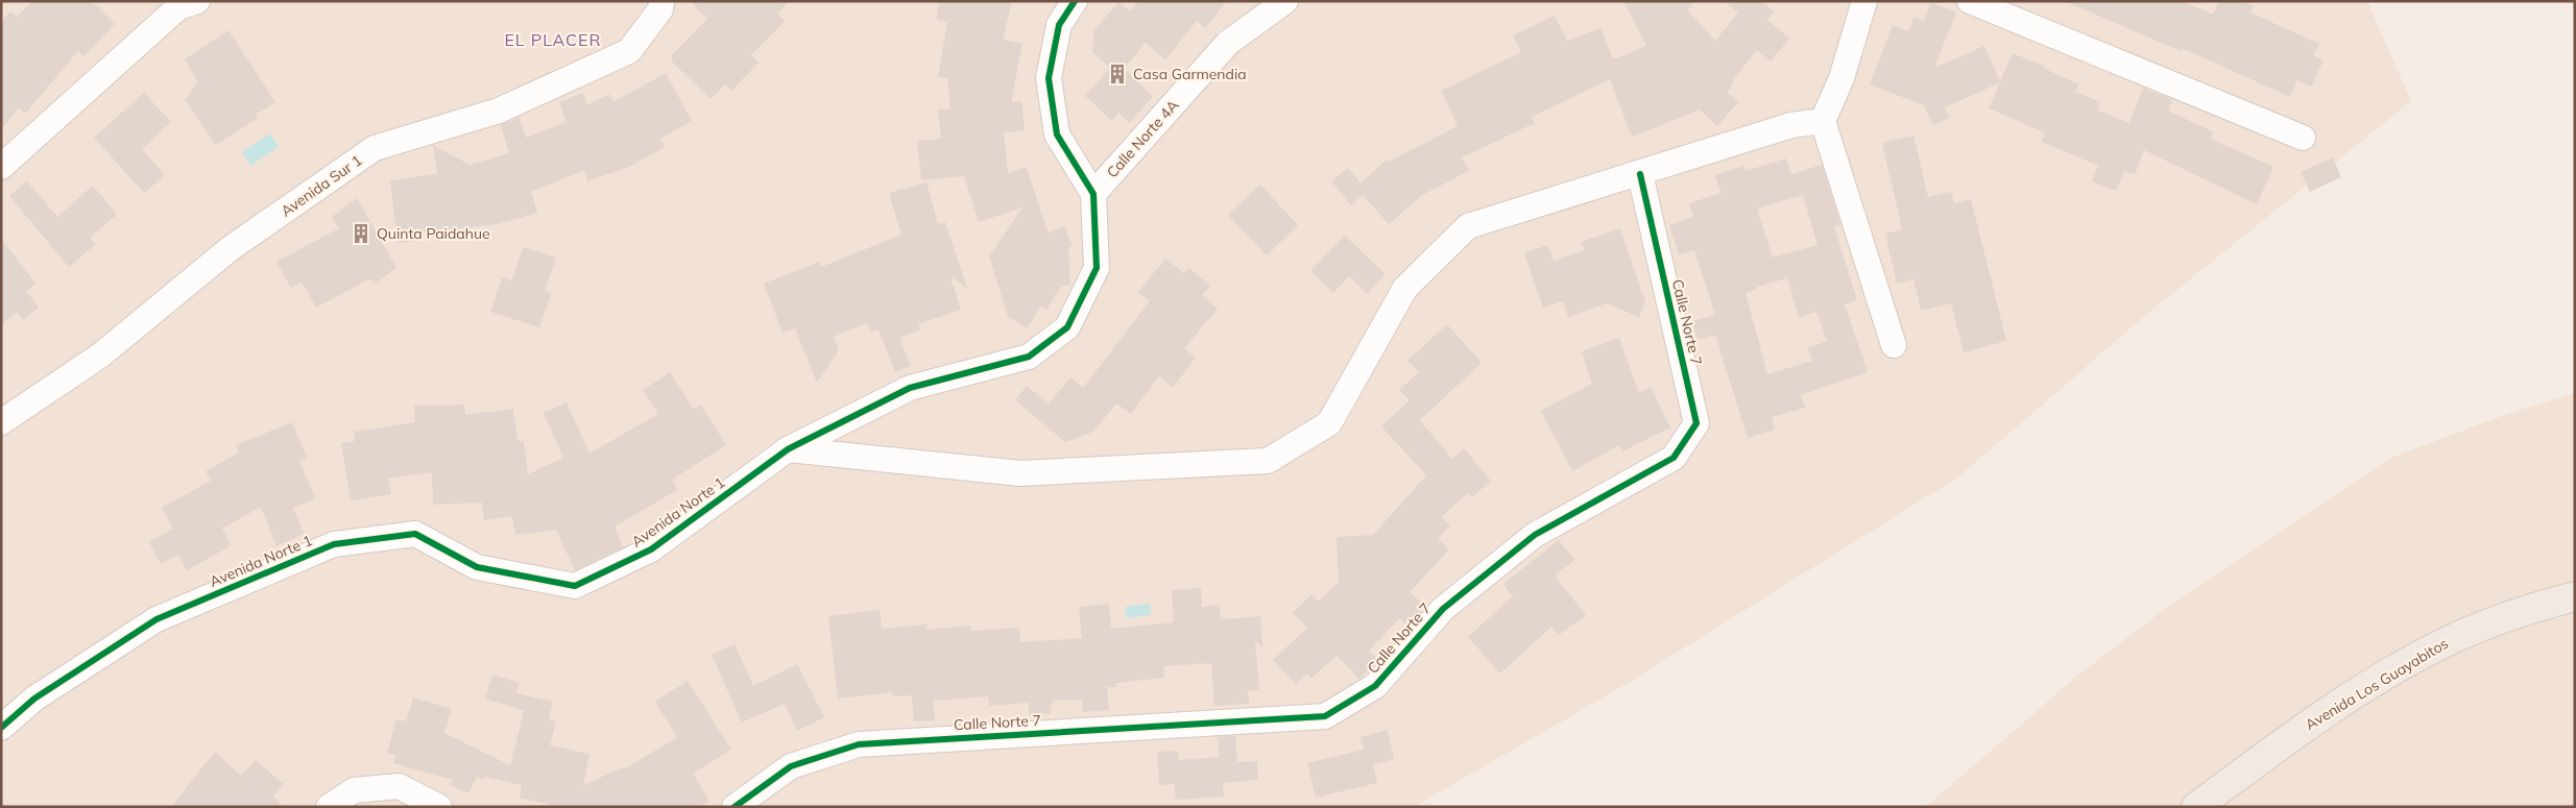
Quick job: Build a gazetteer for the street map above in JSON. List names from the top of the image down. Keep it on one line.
{"streets":{"main road":["Avenida Los Guayabitos"],"street":["Calle Norte 4A","Avenida Sur 1","Calle Norte 7","Avenida Norte 1"]},"crossings":[["Calle Norte 4A","Avenida Norte 1"]],"districts":["EL PLACER"],"places":{"building":["Casa Garmendia","Quinta Paidahue"]}}
